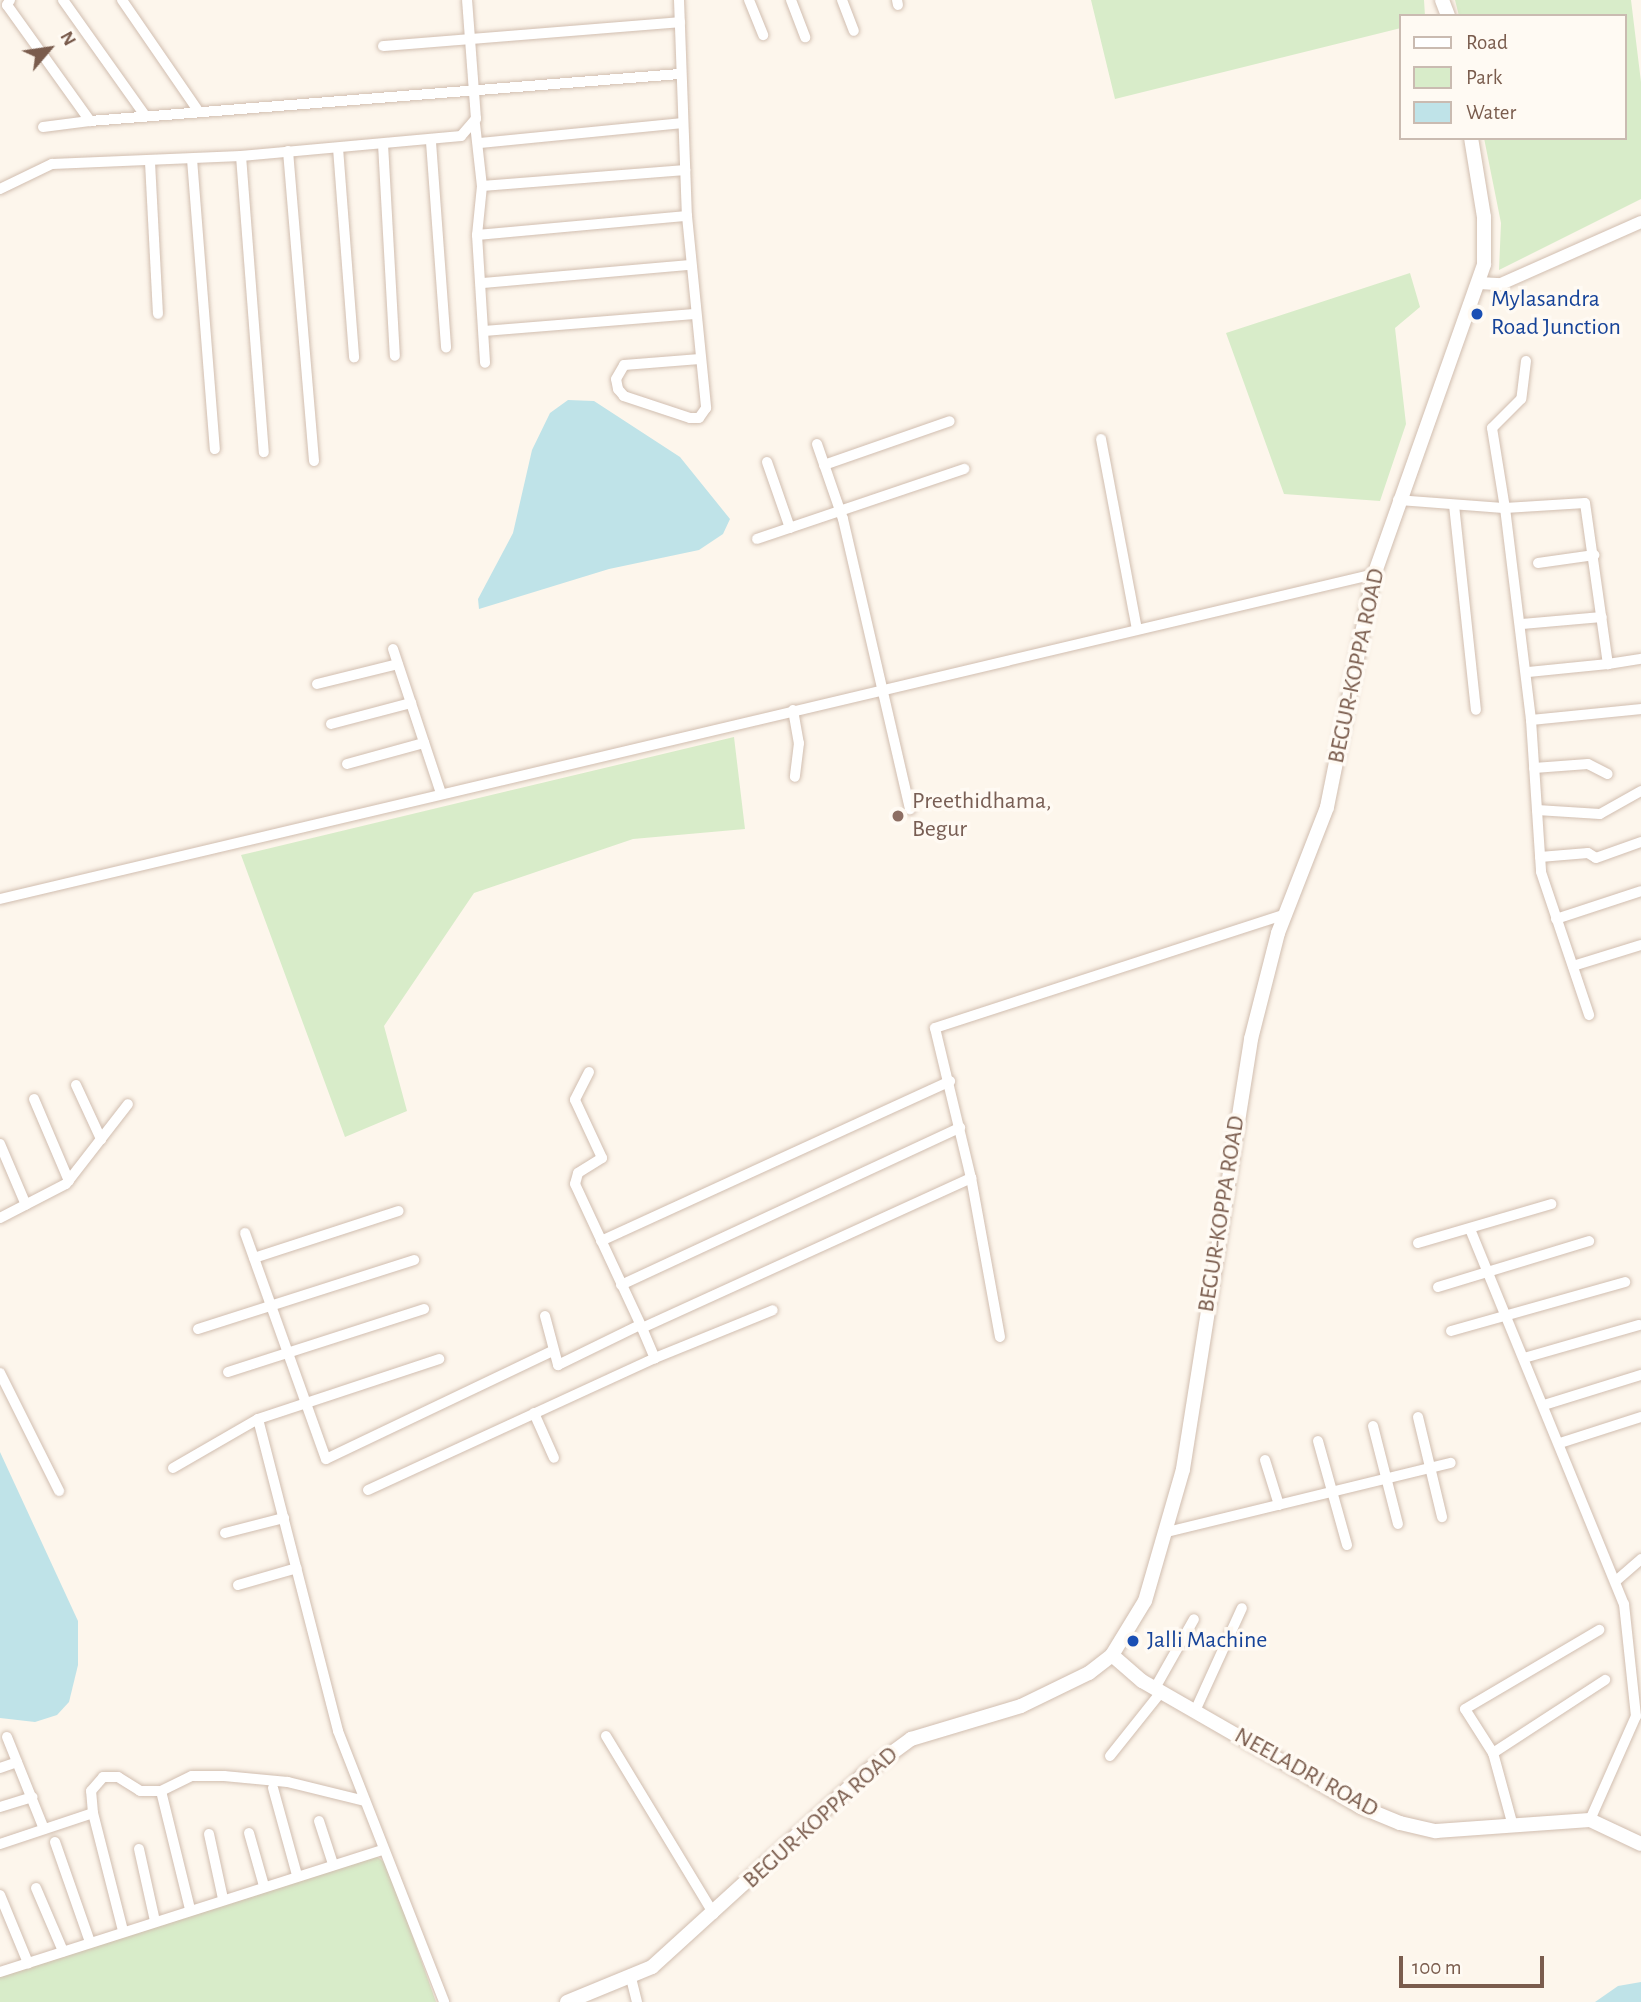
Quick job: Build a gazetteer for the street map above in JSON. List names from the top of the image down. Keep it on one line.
{"streets":{"main road":["BEGUR-KOPPA ROAD","NEELADRI ROAD"]},"crossings":[["BEGUR-KOPPA ROAD","NEELADRI ROAD"]],"places":["Mylasandra Road Junction","Preethidhama, Begur","Jalli Machine"],"legend":["Road","Park","Water"],"scale_bar":"100 m","north":"top right"}
